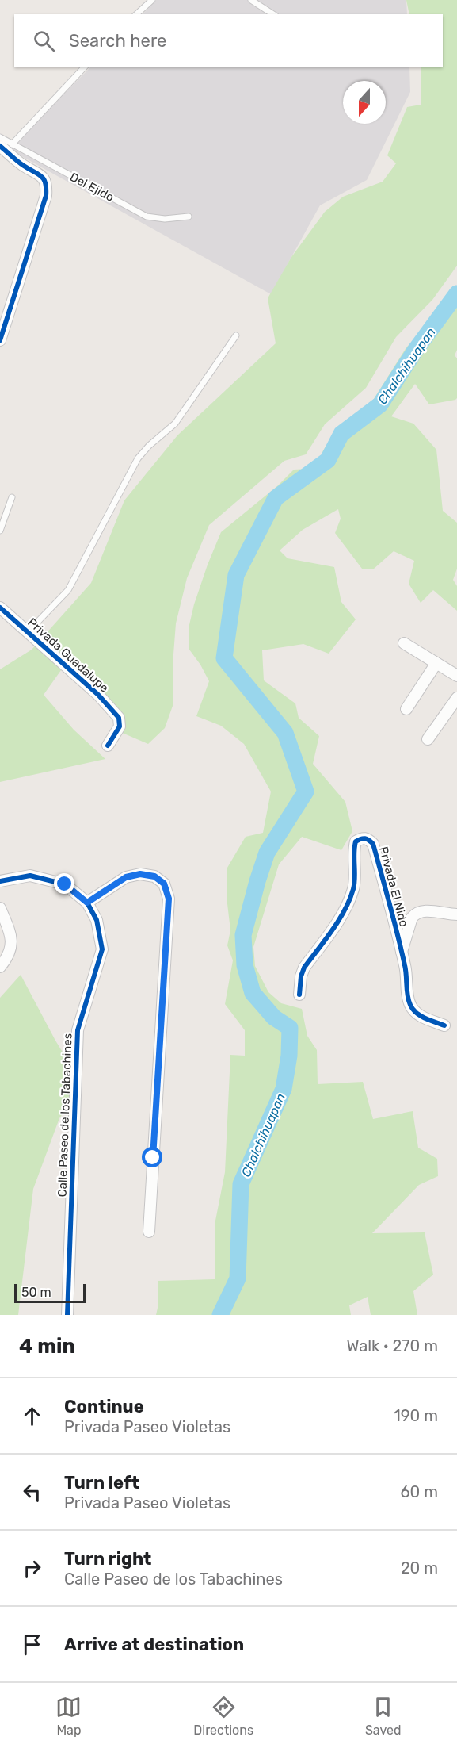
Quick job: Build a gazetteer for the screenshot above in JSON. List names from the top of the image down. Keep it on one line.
{"streets":{"street":["Privada Guadalupe","Privada El Nido","Calle Paseo de los Tabachines"],"lane":["Del Ejido"]},"water":["Chalchihuapan"],"scale_bar":"50 m","north":"bottom","page":{"search":"Search here","scale":"50 m","heading":["4 min","Walk · 270 m"],"list":[["Continue","Privada Paseo Violetas","190 m"],["Turn left","Privada Paseo Violetas","60 m"],["Turn right","Calle Paseo de los Tabachines","20 m"],"Arrive at destination"],"nav":["Map","Directions","Saved"]}}
